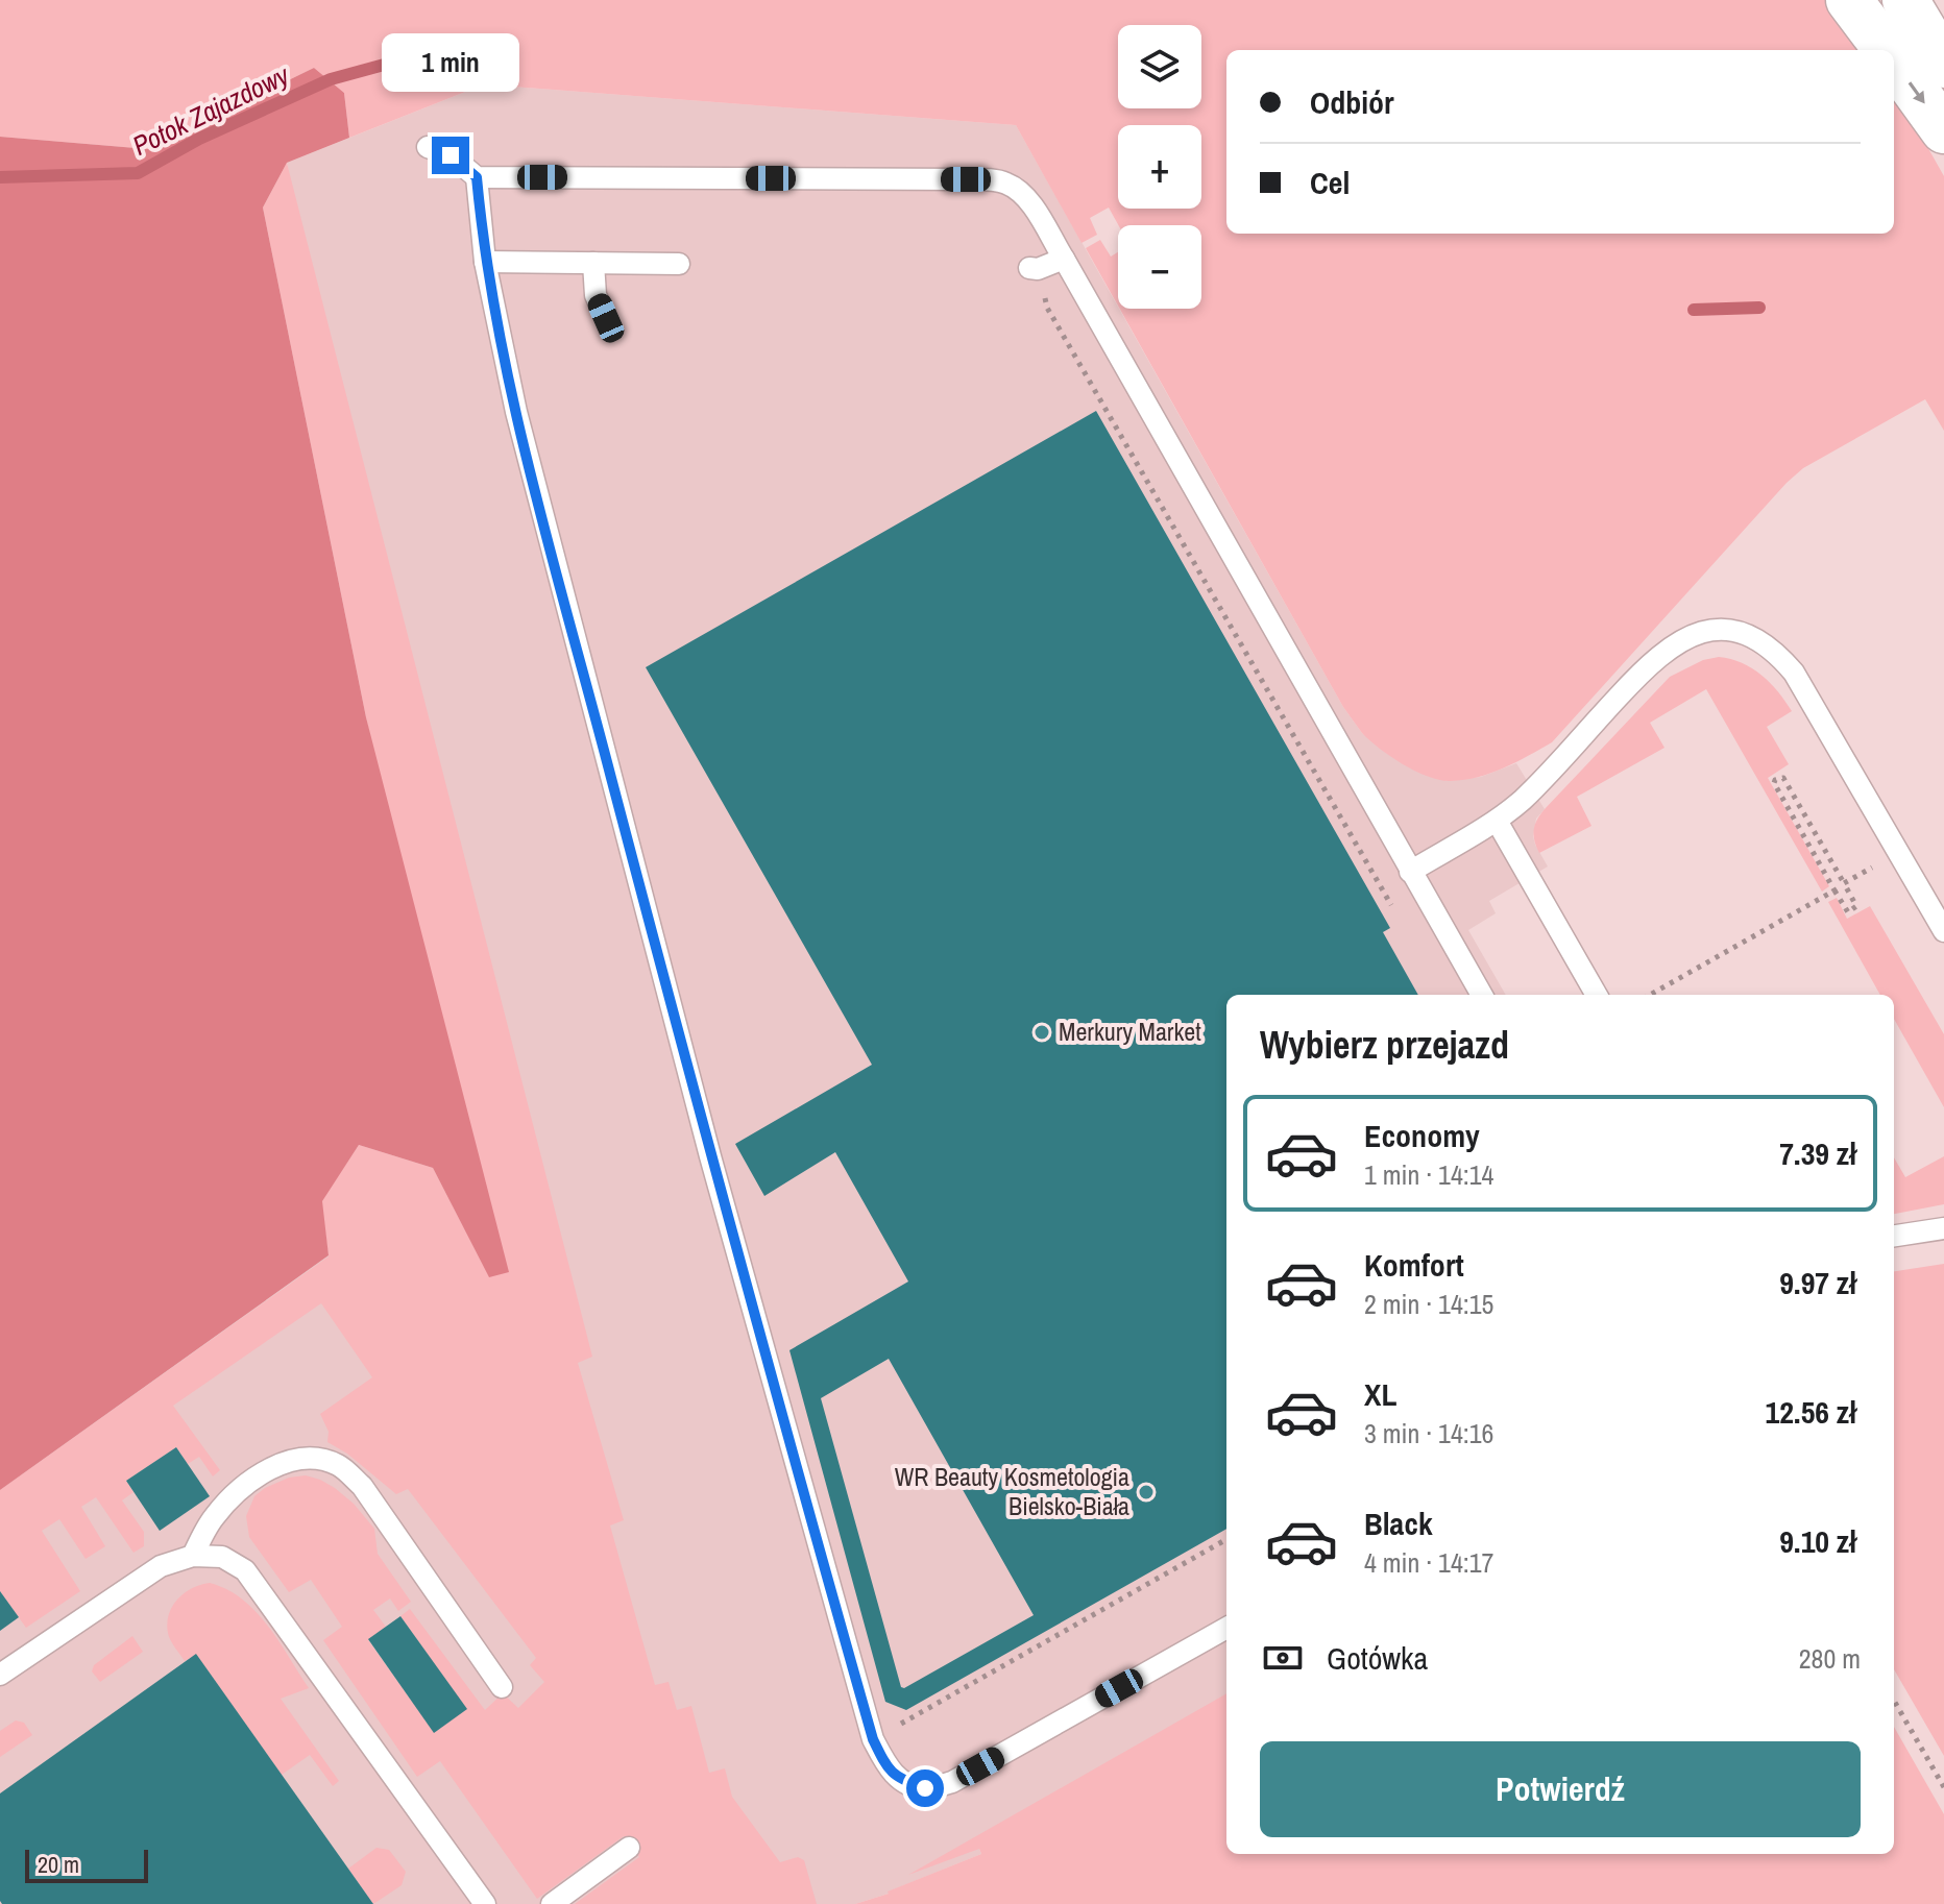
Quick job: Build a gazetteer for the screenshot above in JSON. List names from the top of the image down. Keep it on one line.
{"water":["Potok Zajazdowy"],"places":["Merkury Market","WR Beauty Kosmetologia Bielsko-Biała"],"scale_bar":"20 m","page":{"map_buttons":["+","−"],"bubble":"1 min","banner":["Odbiór","Cel"],"heading":"Wybierz przejazd","list":[{"name":"Economy","note":"1 min · 14:14","value":"7.39 zł"},{"name":"Komfort","note":"2 min · 14:15","value":"9.97 zł"},{"name":"XL","note":"3 min · 14:16","value":"12.56 zł"},{"name":"Black","note":"4 min · 14:17","value":"9.10 zł"}],"pay":["Gotówka","280 m"],"buttons":"Potwierdź","scale":"20 m"}}
